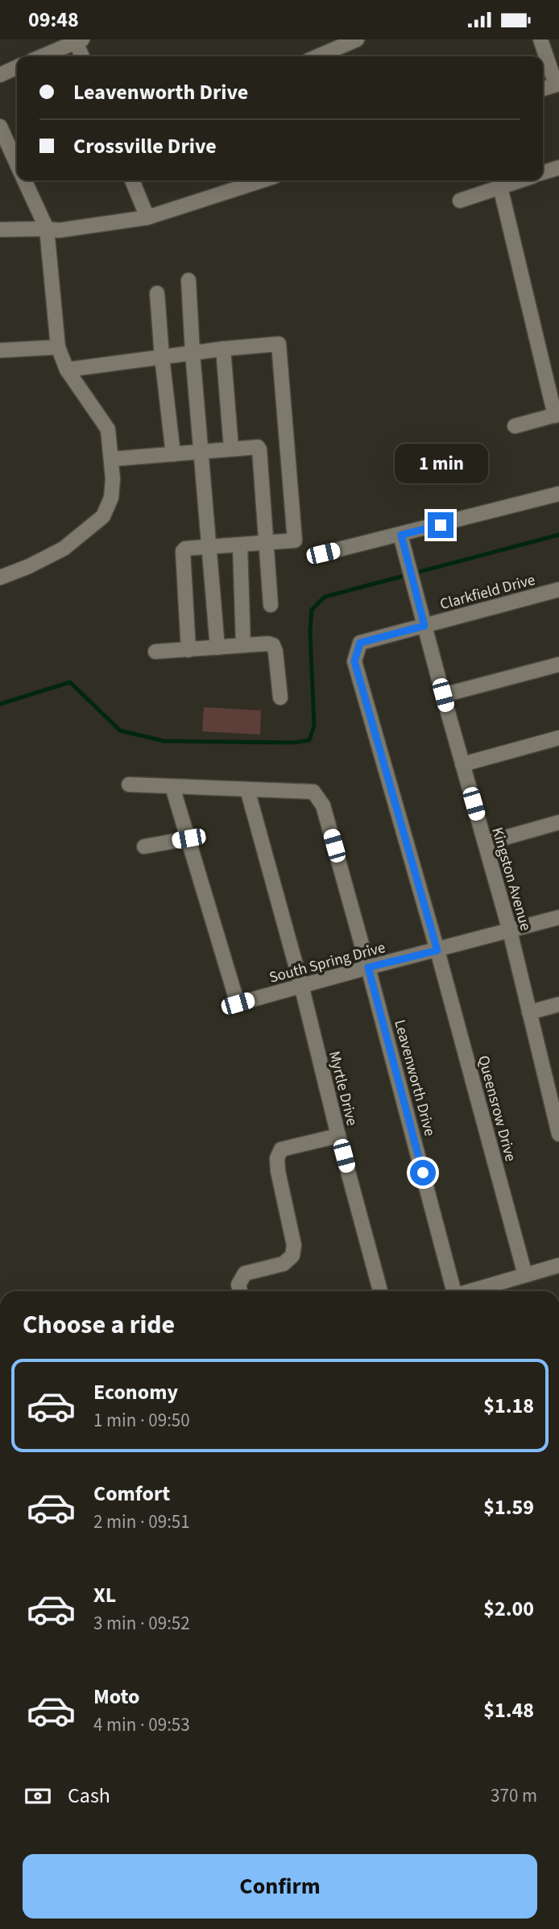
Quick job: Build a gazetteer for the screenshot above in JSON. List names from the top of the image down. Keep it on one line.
{"streets":{"street":["Clarkfield Drive","Kingston Avenue","South Spring Drive","Leavenworth Drive","Myrtle Drive","Queensrow Drive"]},"crossings":[["Clarkfield Drive","Kingston Avenue"],["Clarkfield Drive","South Spring Drive"],["Clarkfield Drive","Queensrow Drive"],["Kingston Avenue","South Spring Drive"],["South Spring Drive","Leavenworth Drive"],["South Spring Drive","Myrtle Drive"],["South Spring Drive","Queensrow Drive"],["Leavenworth Drive","Myrtle Drive"]],"page":{"status":"09:48","banner":["Leavenworth Drive","Crossville Drive"],"bubble":"1 min","heading":"Choose a ride","list":[{"name":"Economy","note":"1 min · 09:50","value":"$1.18"},{"name":"Comfort","note":"2 min · 09:51","value":"$1.59"},{"name":"XL","note":"3 min · 09:52","value":"$2.00"},{"name":"Moto","note":"4 min · 09:53","value":"$1.48"}],"pay":["Cash","370 m"],"buttons":"Confirm"}}
